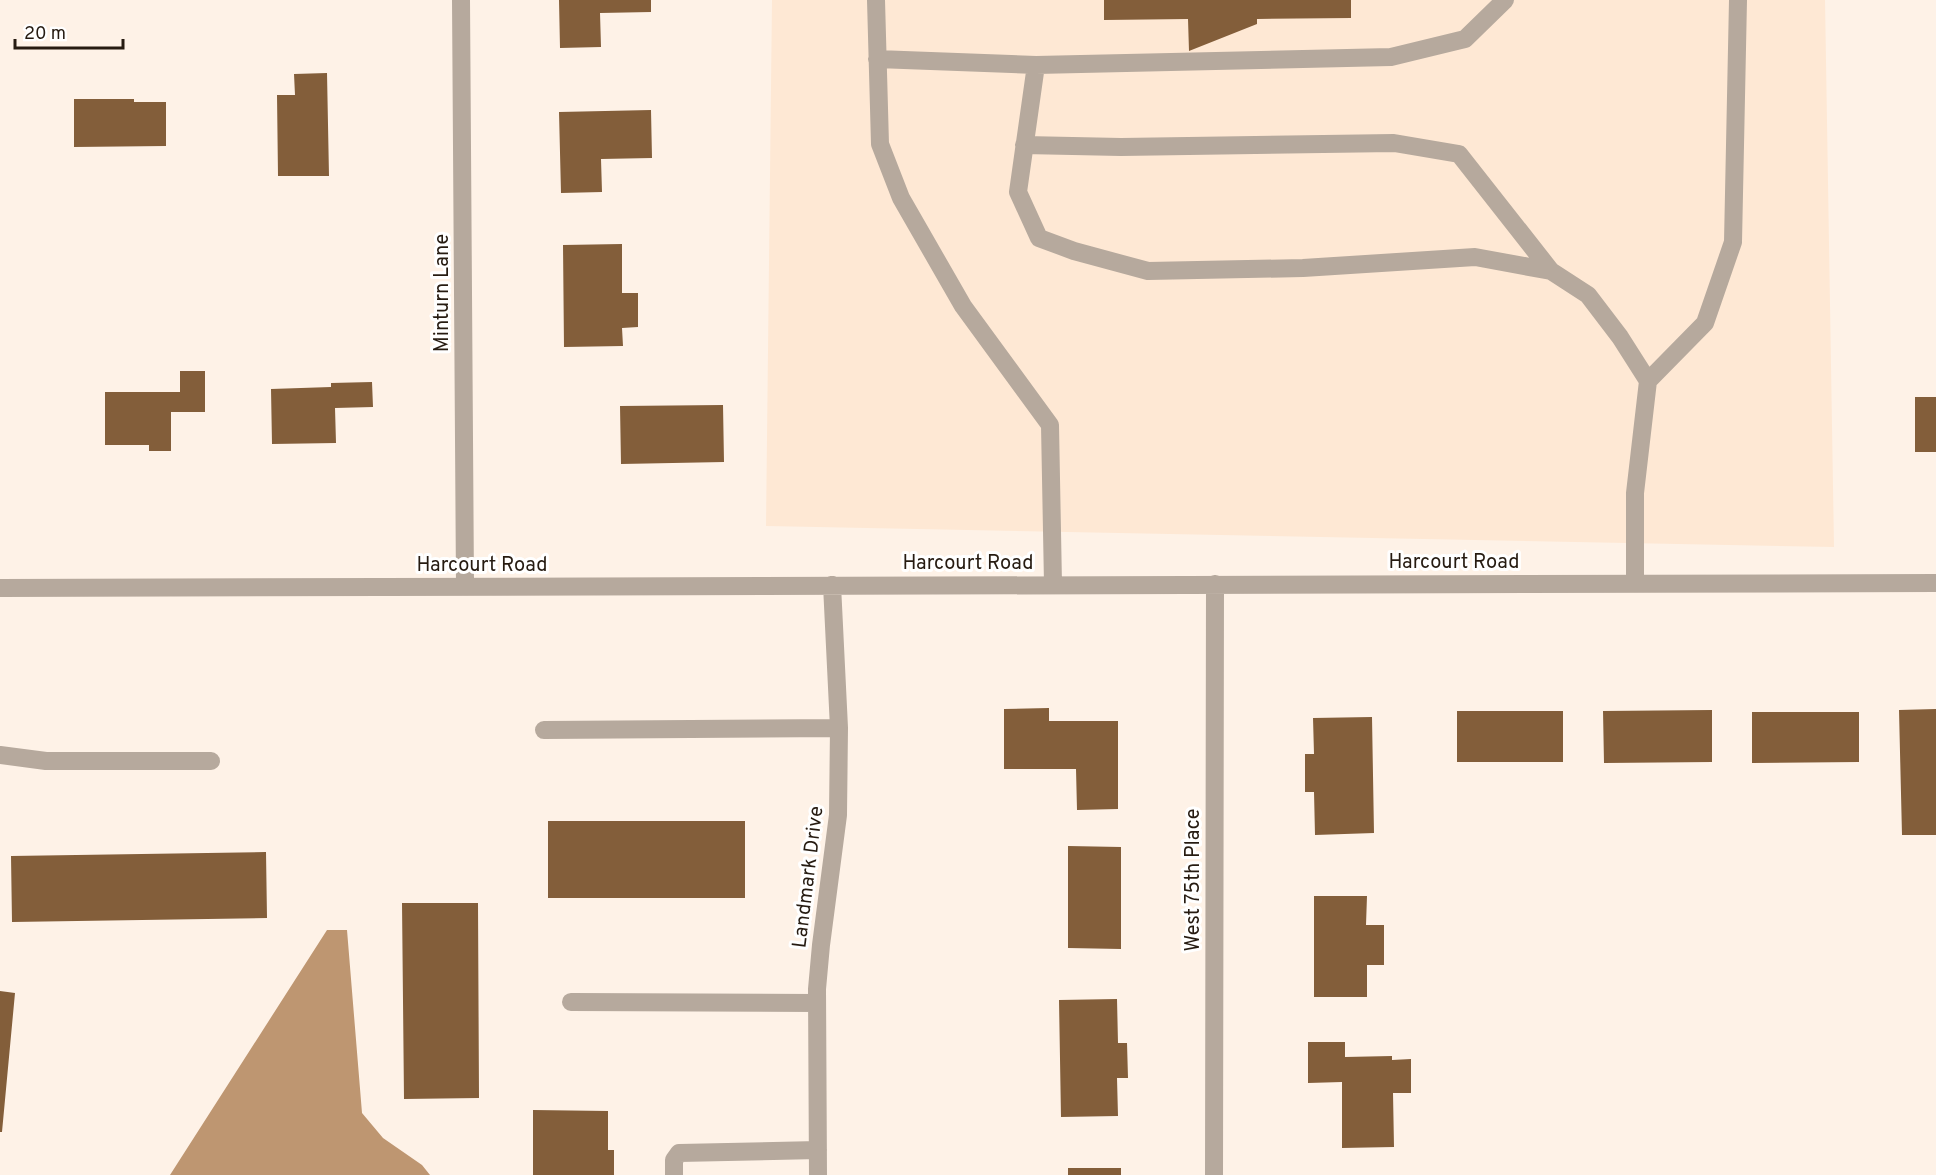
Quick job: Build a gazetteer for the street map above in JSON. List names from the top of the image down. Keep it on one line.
{"streets":{"street":["Minturn Lane","Harcourt Road","Landmark Drive","West 75th Place"]},"crossings":[["Minturn Lane","Harcourt Road"],["Harcourt Road","Landmark Drive"],["Harcourt Road","West 75th Place"]],"scale_bar":"20 m"}
